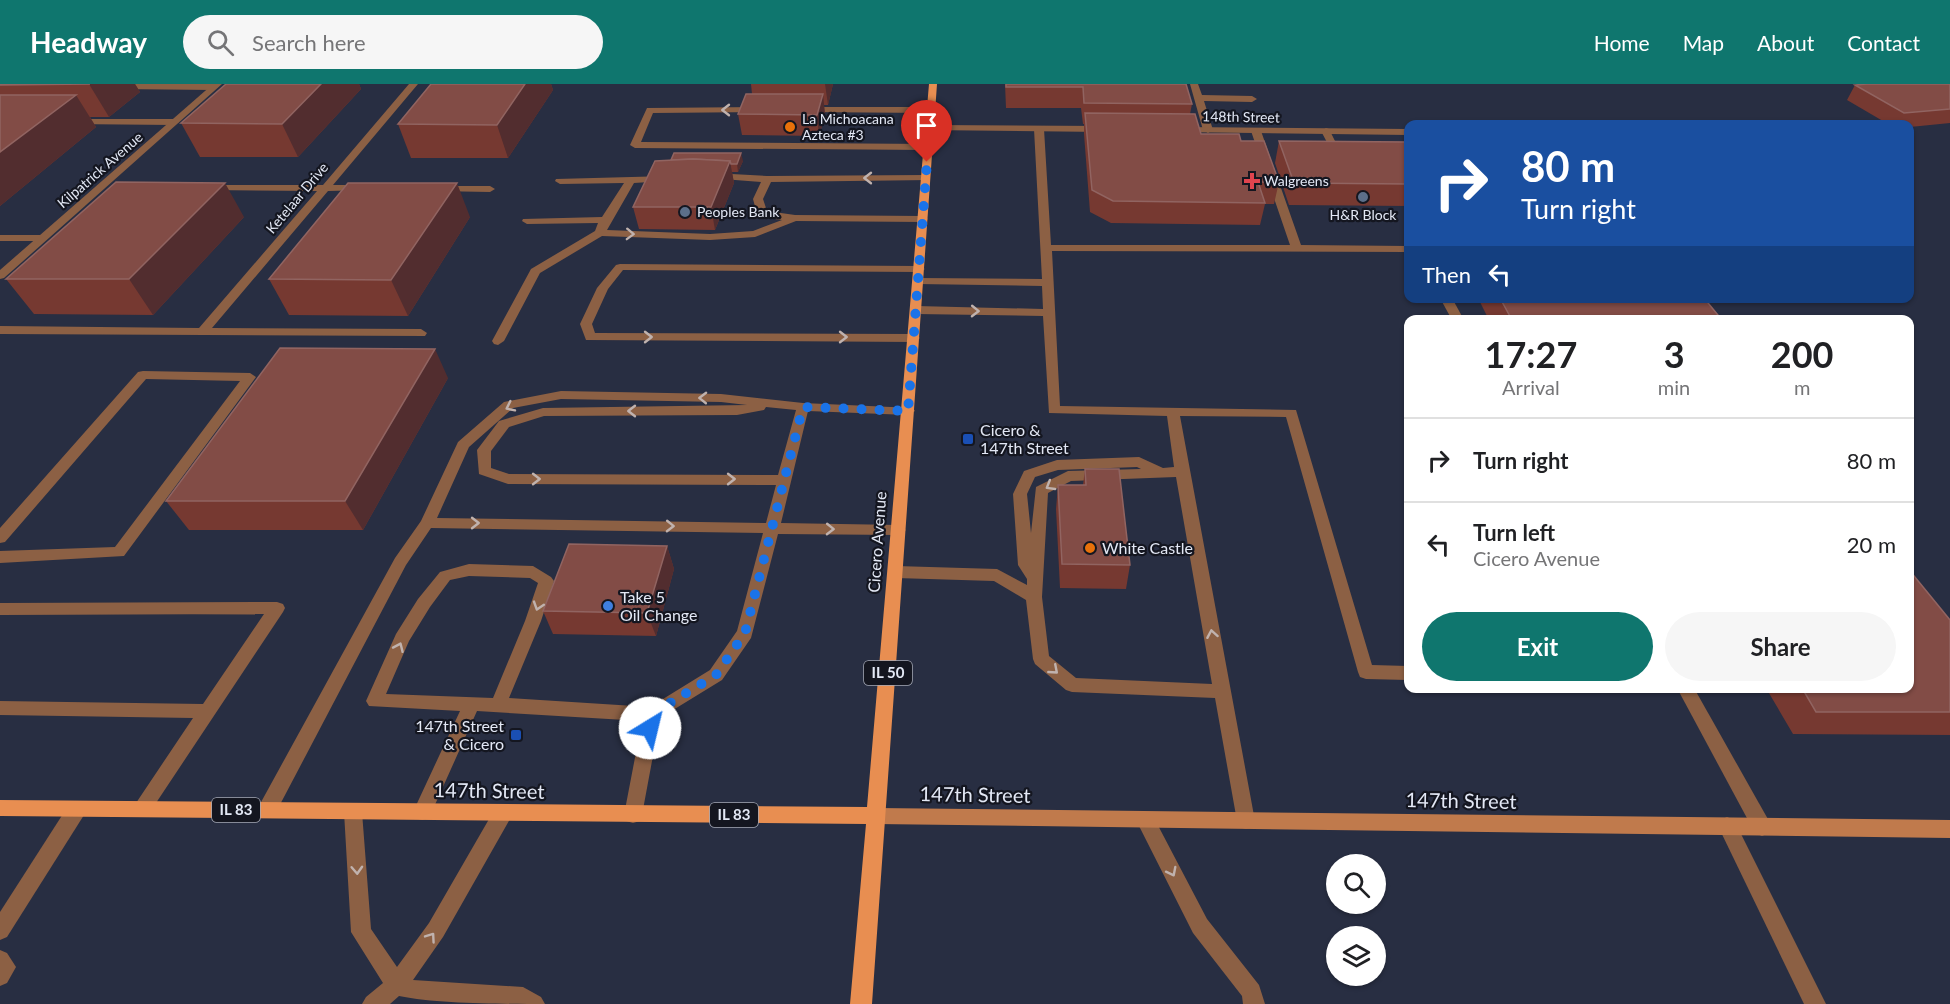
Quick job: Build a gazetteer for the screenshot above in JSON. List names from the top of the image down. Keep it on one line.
{"streets":{"main road":["Cicero Avenue","IL 50","147th Street","IL 83"],"street":["148th Street","Kilpatrick Avenue","Ketelaar Drive"]},"crossings":[["Cicero Avenue","147th Street"]],"places":{"other":["La Michoacana Azteca #3","H&R Block","Peoples Bank","White Castle","Take 5 Oil Change"],"health":["Walgreens"],"transit":["Cicero & 147th Street","147th Street & Cicero"]},"page":{"header":"Headway","search":"Search here","nav":["Home","Map","About","Contact"],"turn":["80 m","Turn right"],"then":"Then","eta":["17:27","Arrival","3","min","200","m"],"list":[{"name":"Turn right","value":"80 m"},{"name":"Turn left","note":"Cicero Avenue","value":"20 m"}],"buttons":["Exit","Share"]}}
